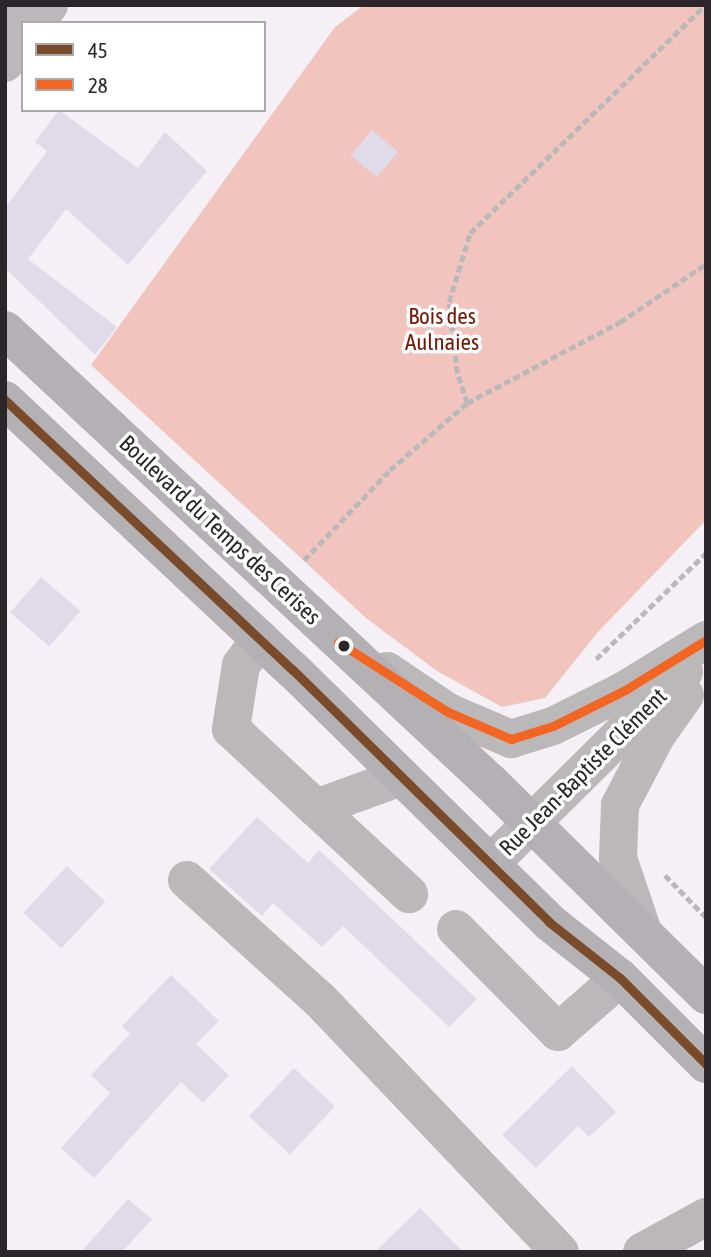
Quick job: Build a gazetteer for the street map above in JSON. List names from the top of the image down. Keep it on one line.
{"streets":{"main road":["Boulevard du Temps des Cerises"],"street":["Rue Jean-Baptiste Clément"]},"crossings":[["Boulevard du Temps des Cerises","Rue Jean-Baptiste Clément"]],"parks":["Bois des Aulnaies"],"lines":["transit line 45","transit line 28"],"legend":["45","28"]}
